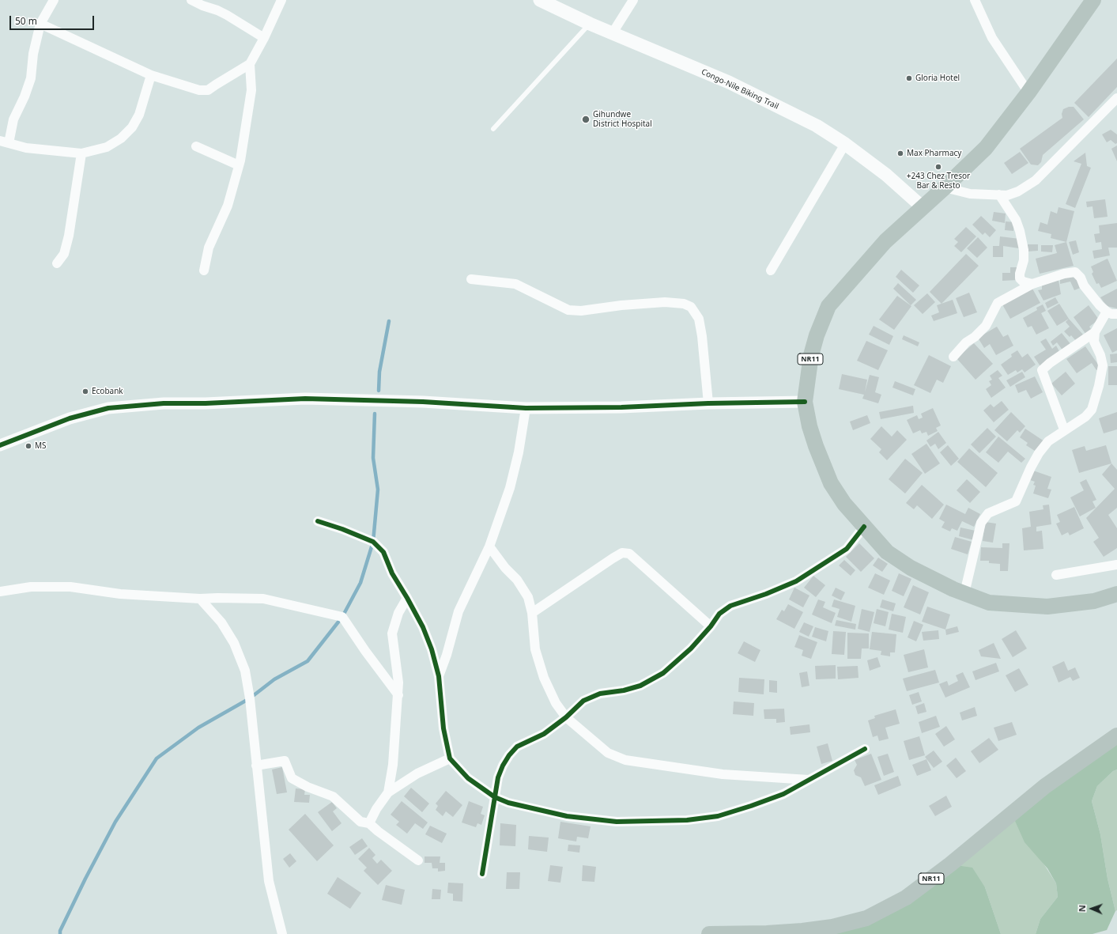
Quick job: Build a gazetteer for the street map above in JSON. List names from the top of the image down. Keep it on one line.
{"streets":{"highway":["NR11"],"main road":["Congo-Nile Biking Trail"]},"crossings":[["Congo-Nile Biking Trail","NR11"]],"places":["Gloria Hotel","Gihundwe District Hospital","Max Pharmacy","+243 Chez Tresor Bar & Resto","Ecobank","MS"],"scale_bar":"50 m","north":"left"}
